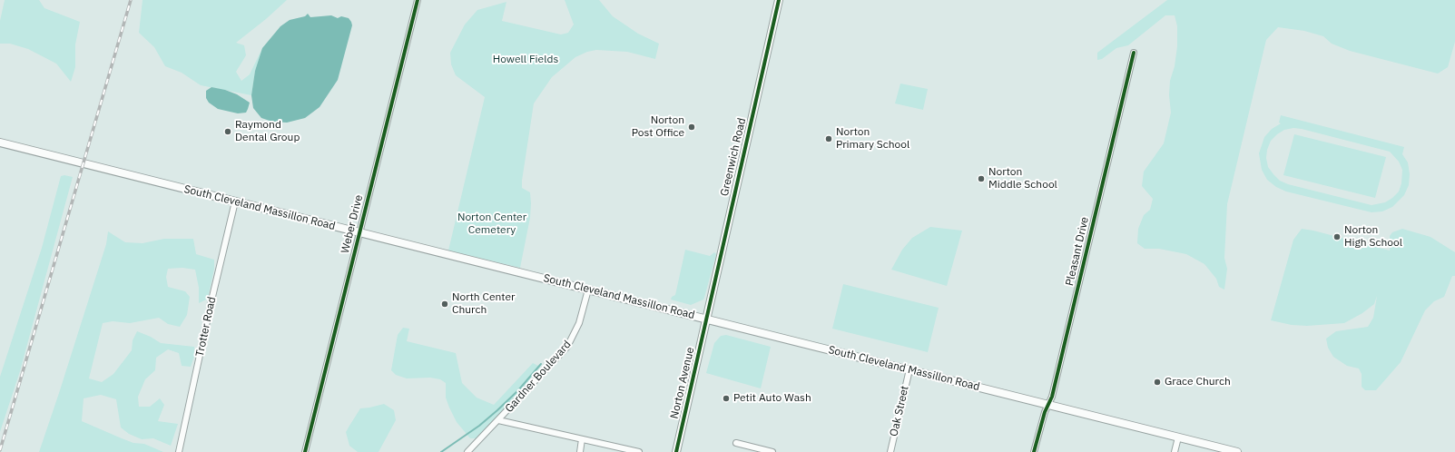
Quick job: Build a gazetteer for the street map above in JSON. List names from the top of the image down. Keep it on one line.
{"streets":{"main road":["Greenwich Road","South Cleveland Massillon Road","Norton Avenue"],"street":["Weber Drive","Pleasant Drive","Trotter Road","Gardner Boulevard","Oak Street"]},"crossings":[["Greenwich Road","South Cleveland Massillon Road"],["Greenwich Road","Norton Avenue"],["South Cleveland Massillon Road","Weber Drive"],["South Cleveland Massillon Road","Pleasant Drive"],["South Cleveland Massillon Road","Trotter Road"],["South Cleveland Massillon Road","Gardner Boulevard"],["South Cleveland Massillon Road","Norton Avenue"],["South Cleveland Massillon Road","Oak Street"]],"parks":["Howell Fields","Norton Center Cemetery"],"places":["Norton Post Office","Raymond Dental Group","Norton Primary School","Norton Middle School","Norton High School","North Center Church","Grace Church","Petit Auto Wash"]}
